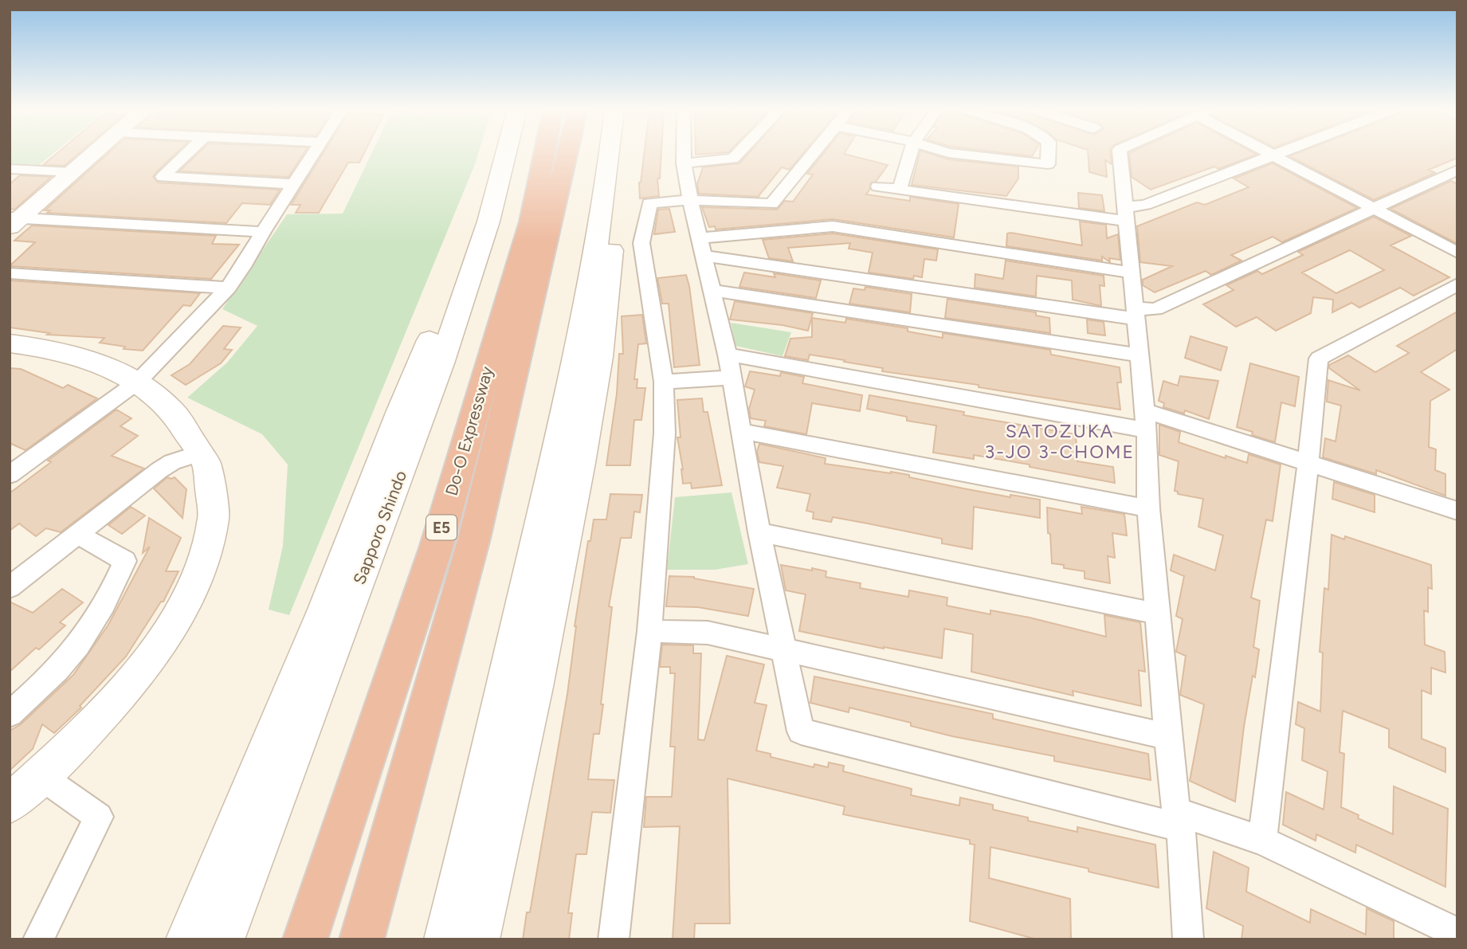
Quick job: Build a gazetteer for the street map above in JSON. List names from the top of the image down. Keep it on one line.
{"streets":{"highway":["Do-O Expressway","E5"],"street":["Sapporo Shindo"]},"districts":["SATOZUKA 3-JO 3-CHOME"]}
